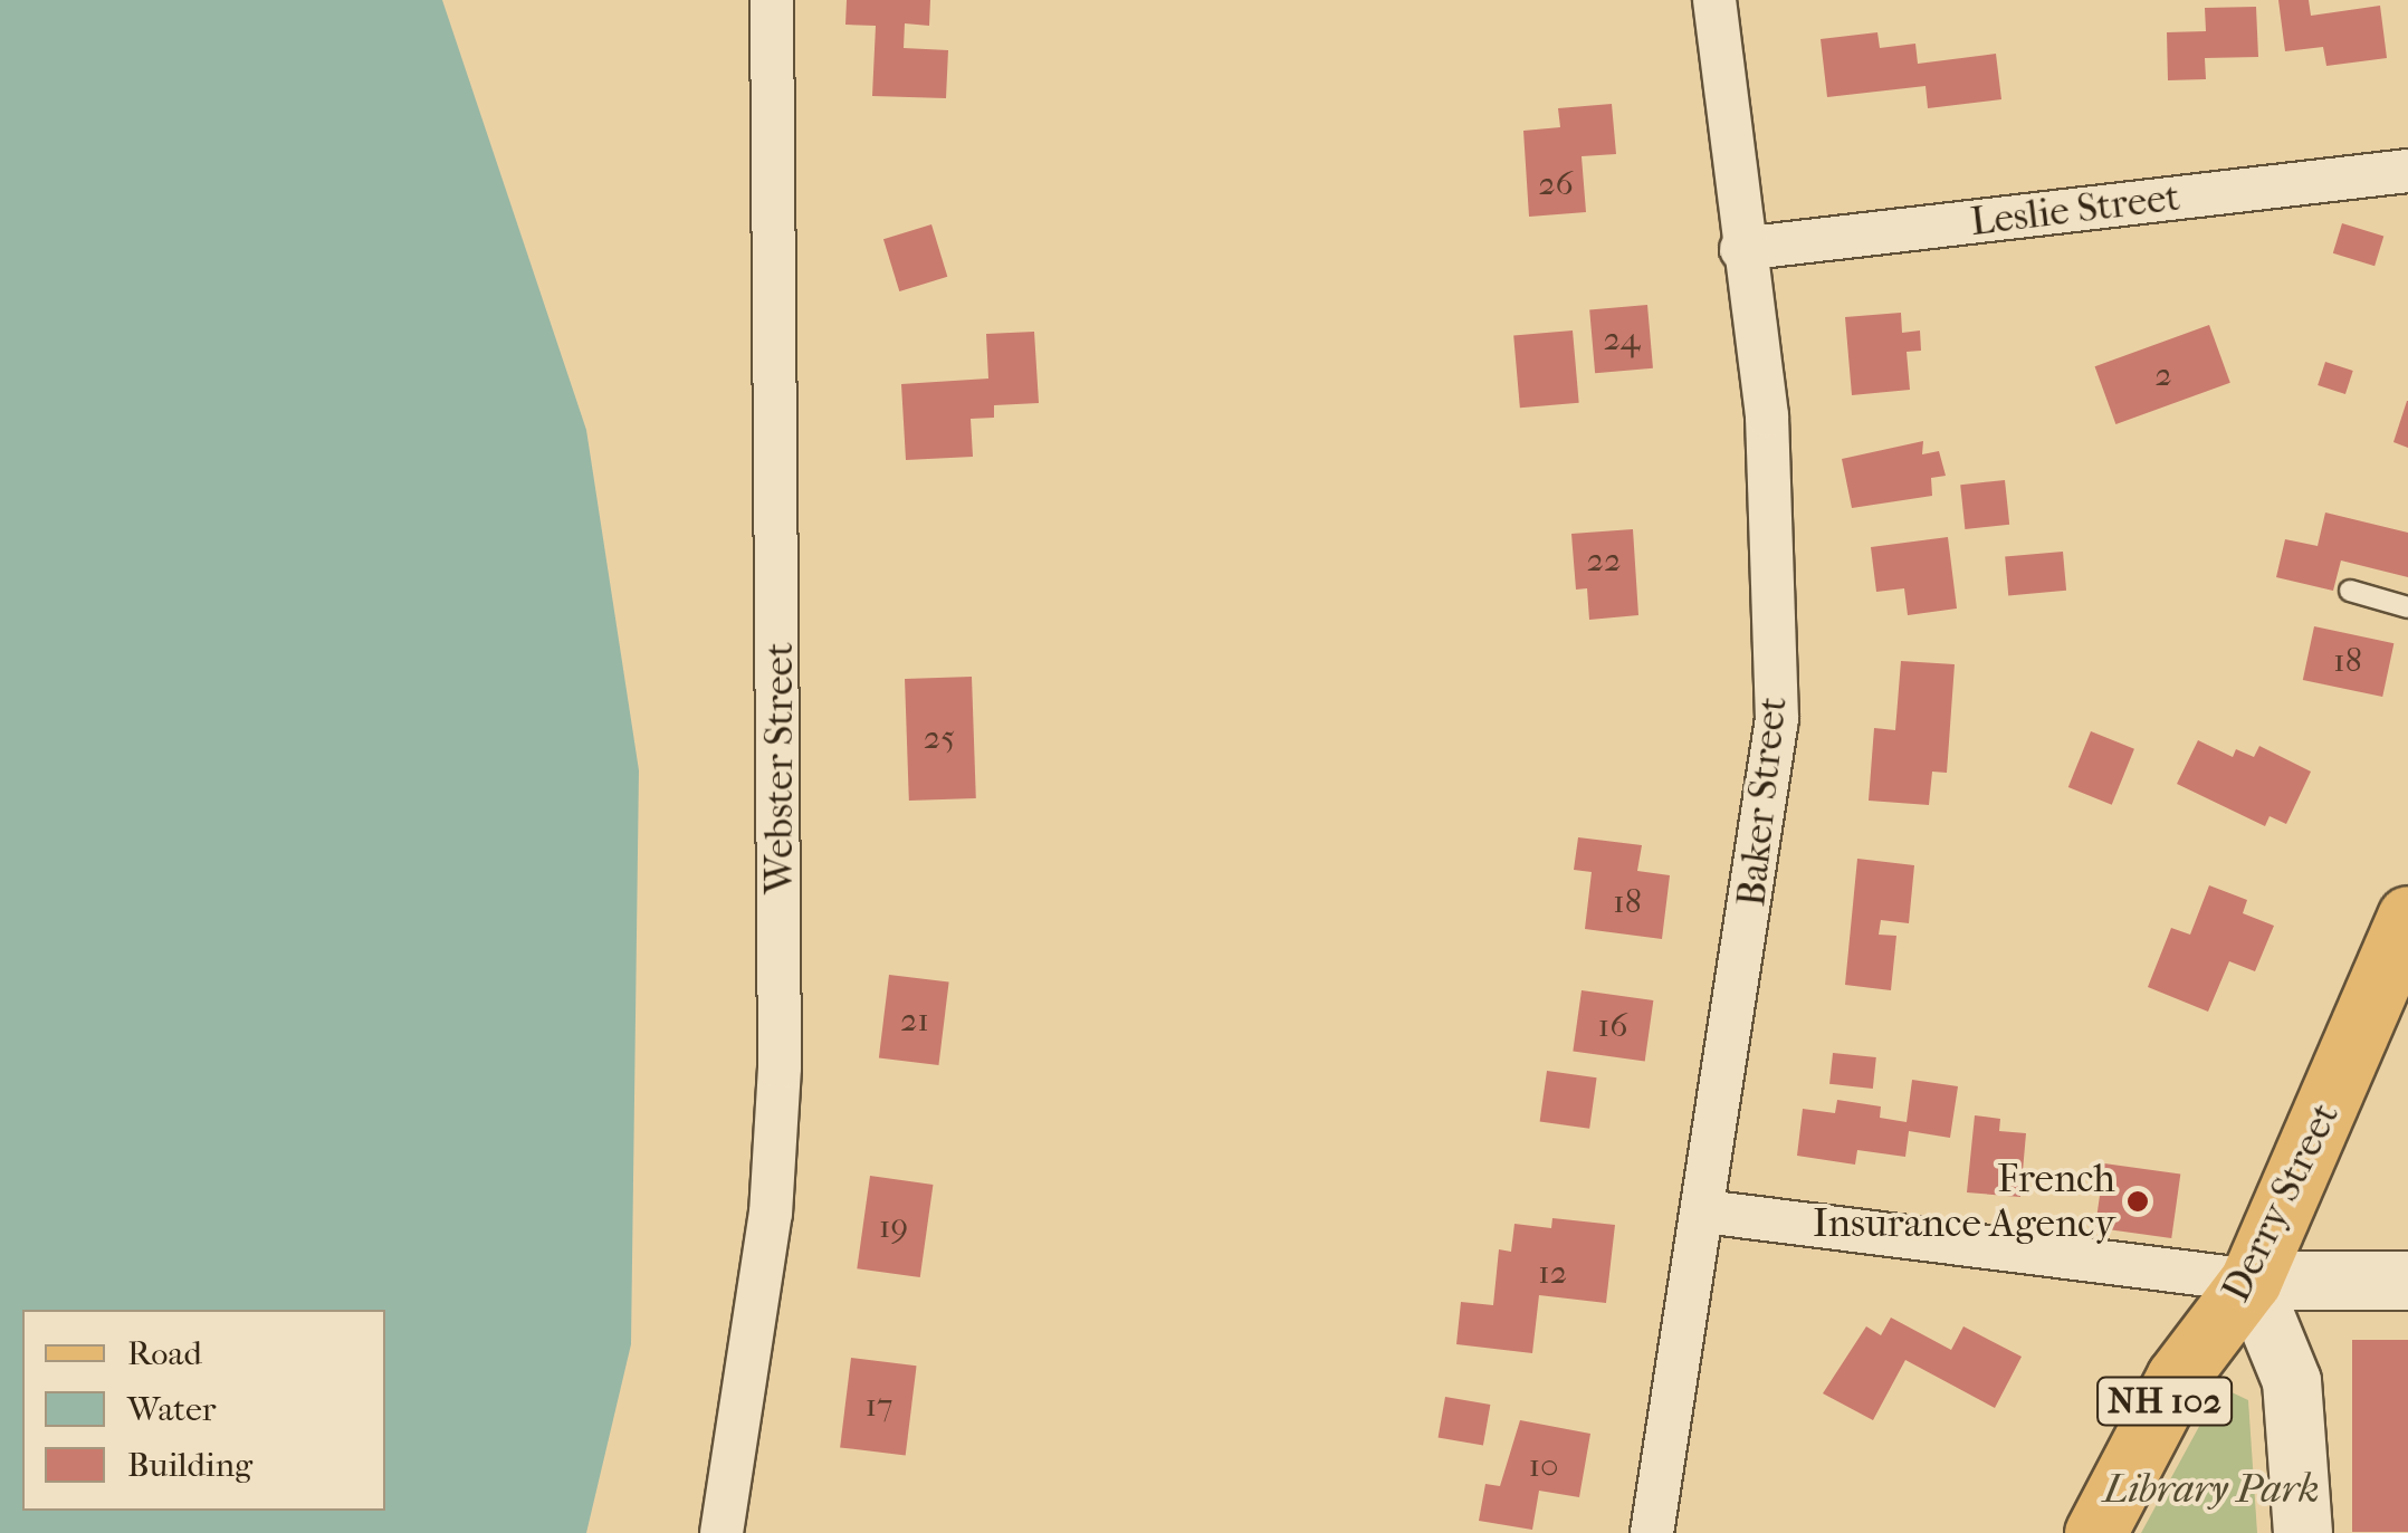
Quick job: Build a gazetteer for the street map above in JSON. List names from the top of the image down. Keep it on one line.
{"streets":{"main road":["Derry Street","NH 102"],"street":["Leslie Street","Webster Street","Baker Street"]},"crossings":[["Leslie Street","Baker Street"]],"parks":["Library Park"],"places":["French Insurance Agency"],"house_numbers":["26","24","2","22","18","25","18","21","16","19","12","17","10"],"legend":["Road","Water","Building"]}
